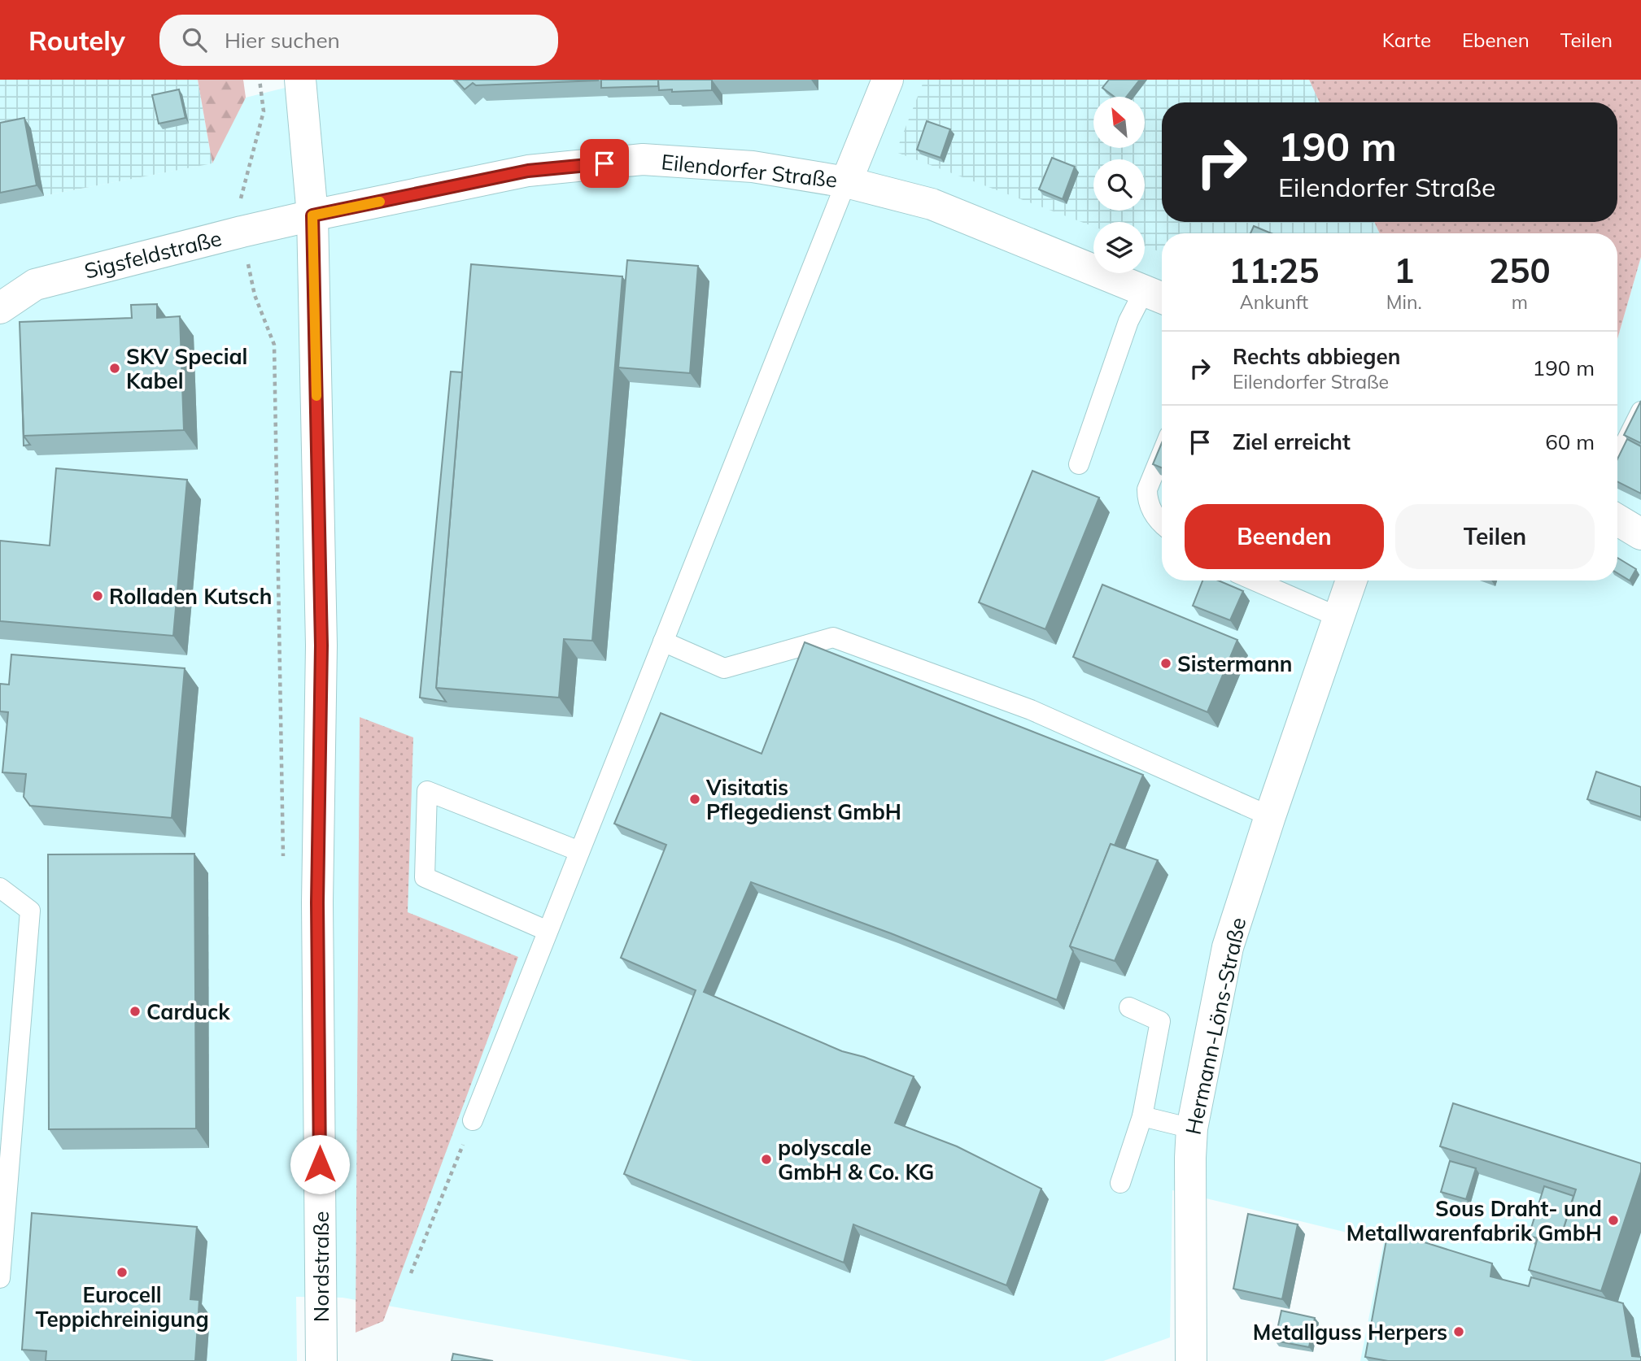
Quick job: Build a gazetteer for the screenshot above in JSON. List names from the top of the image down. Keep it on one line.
{"streets":{"street":["Eilendorfer Straße","Sigsfeldstraße","Hermann-Löns-Straße","Nordstraße"]},"crossings":[["Eilendorfer Straße","Sigsfeldstraße"],["Eilendorfer Straße","Nordstraße"],["Sigsfeldstraße","Nordstraße"]],"places":["SKV Special Kabel","Rolladen Kutsch","Sistermann","Visitatis Pflegedienst GmbH","Carduck","polyscale GmbH & Co. KG","Sous Draht- und Metallwarenfabrik GmbH","Eurocell Teppichreinigung","Metallguss Herpers"],"north":"top left","page":{"header":"Routely","search":"Hier suchen","nav":["Karte","Ebenen","Teilen"],"turn":["190 m","Eilendorfer Straße"],"eta":["11:25","Ankunft","1","Min.","250","m"],"list":[{"name":"Rechts abbiegen","note":"Eilendorfer Straße","value":"190 m"},{"name":"Ziel erreicht","value":"60 m"}],"buttons":["Beenden","Teilen"]}}
